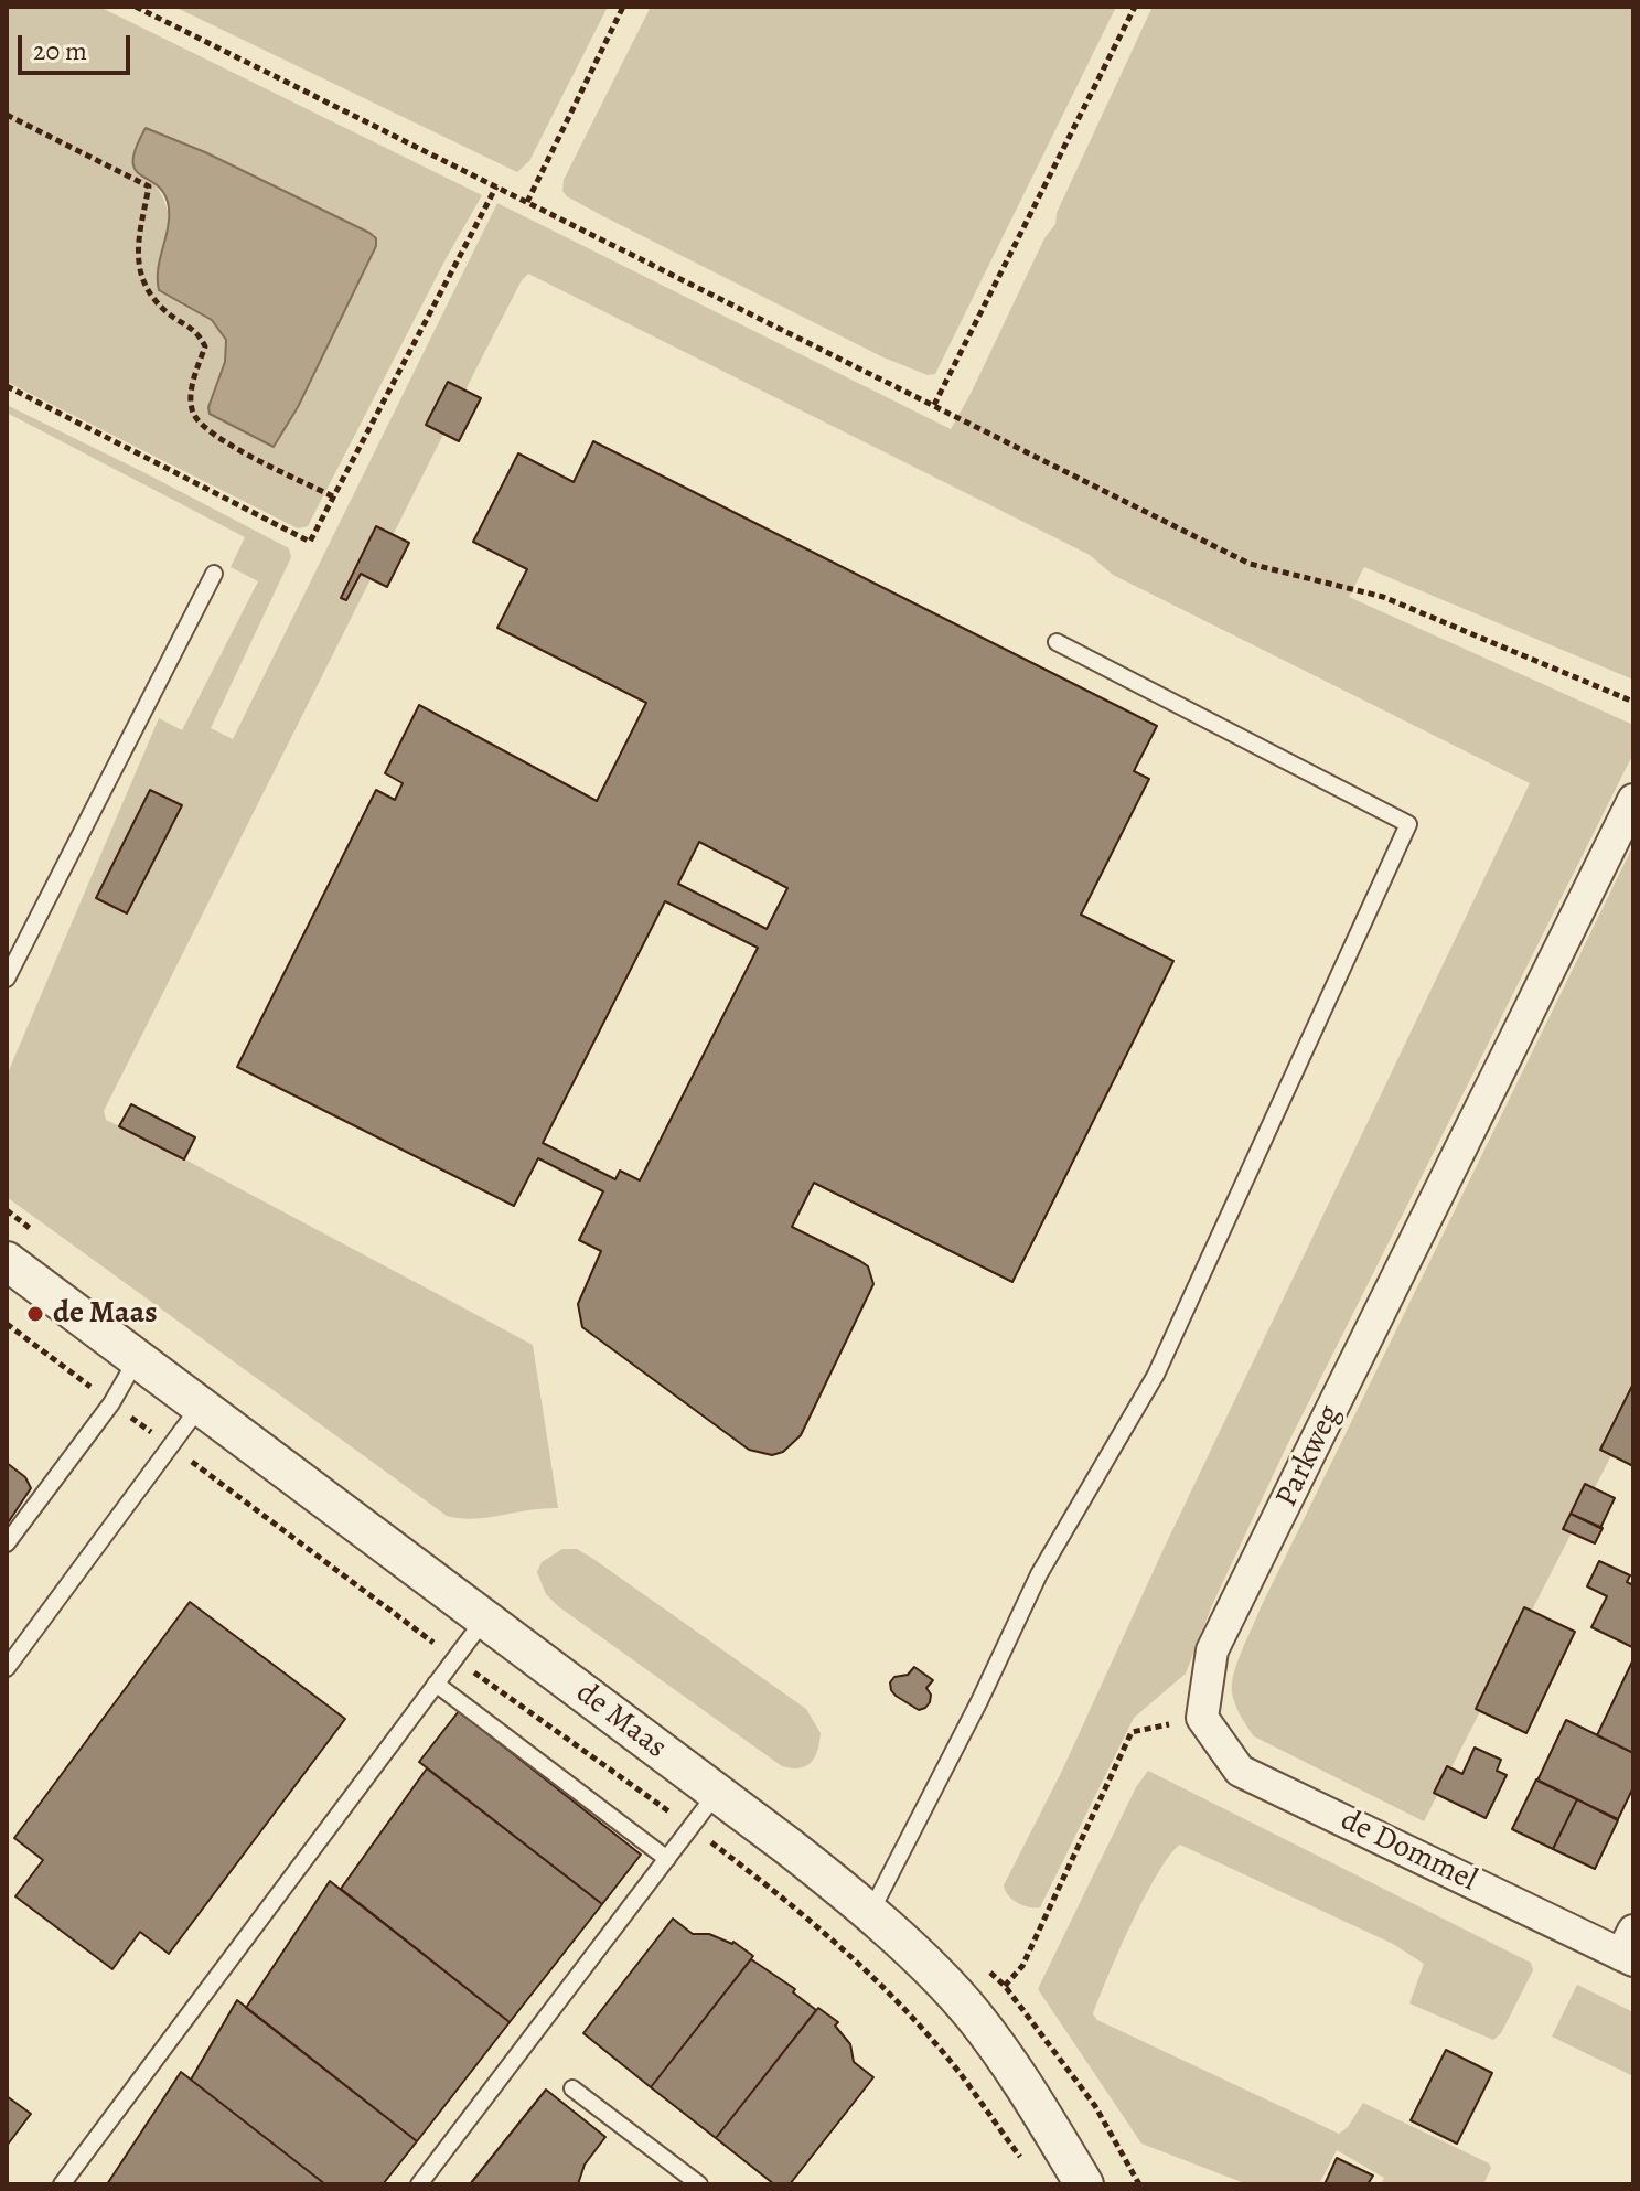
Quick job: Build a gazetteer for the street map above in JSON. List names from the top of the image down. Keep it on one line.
{"streets":{"street":["Parkweg","de Maas","de Dommel"]},"crossings":[["Parkweg","de Dommel"]],"places":["de Maas"],"scale_bar":"20 m"}
